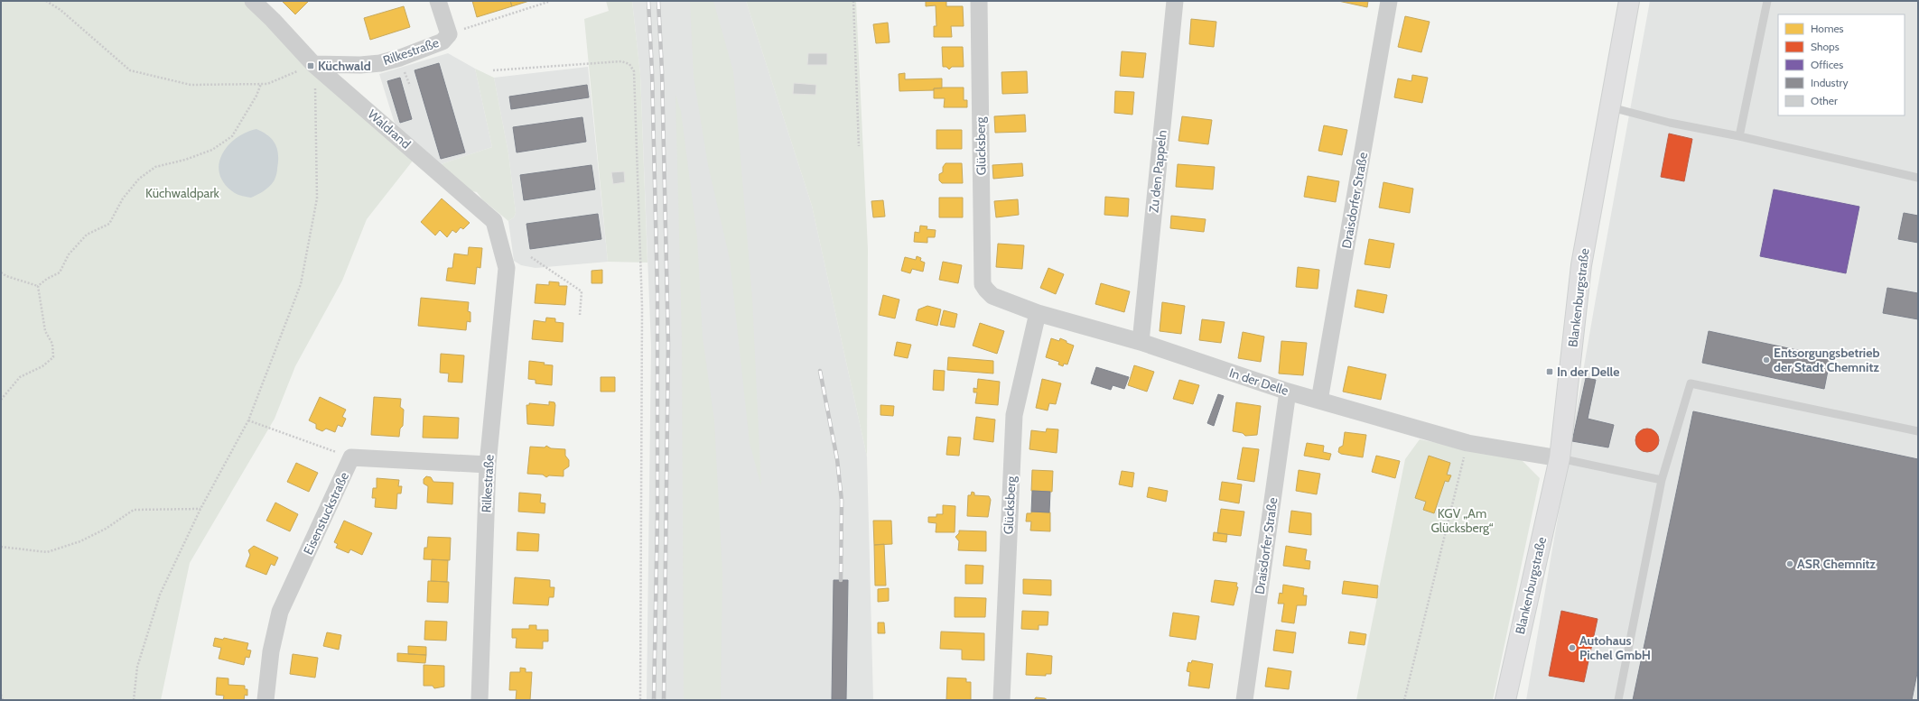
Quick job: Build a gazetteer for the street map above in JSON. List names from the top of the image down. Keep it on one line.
{"streets":{"main road":["Blankenburgstraße"],"street":["Rilkestraße","Waldrand","Glücksberg","Zu den Pappeln","Draisdorfer Straße","In der Delle","Eisenstuckstraße"]},"crossings":[["Rilkestraße","Waldrand"],["Rilkestraße","Eisenstuckstraße"],["Glücksberg","In der Delle"],["Zu den Pappeln","In der Delle"],["Draisdorfer Straße","In der Delle"],["Blankenburgstraße","In der Delle"]],"parks":["Küchwaldpark","KGV „Am Glücksberg“"],"places":{"transit":["Küchwald","In der Delle"],"other":["Entsorgungsbetrieb der Stadt Chemnitz","ASR Chemnitz","Autohaus Pichel GmbH"]},"legend":["Homes","Shops","Offices","Industry","Other"]}
